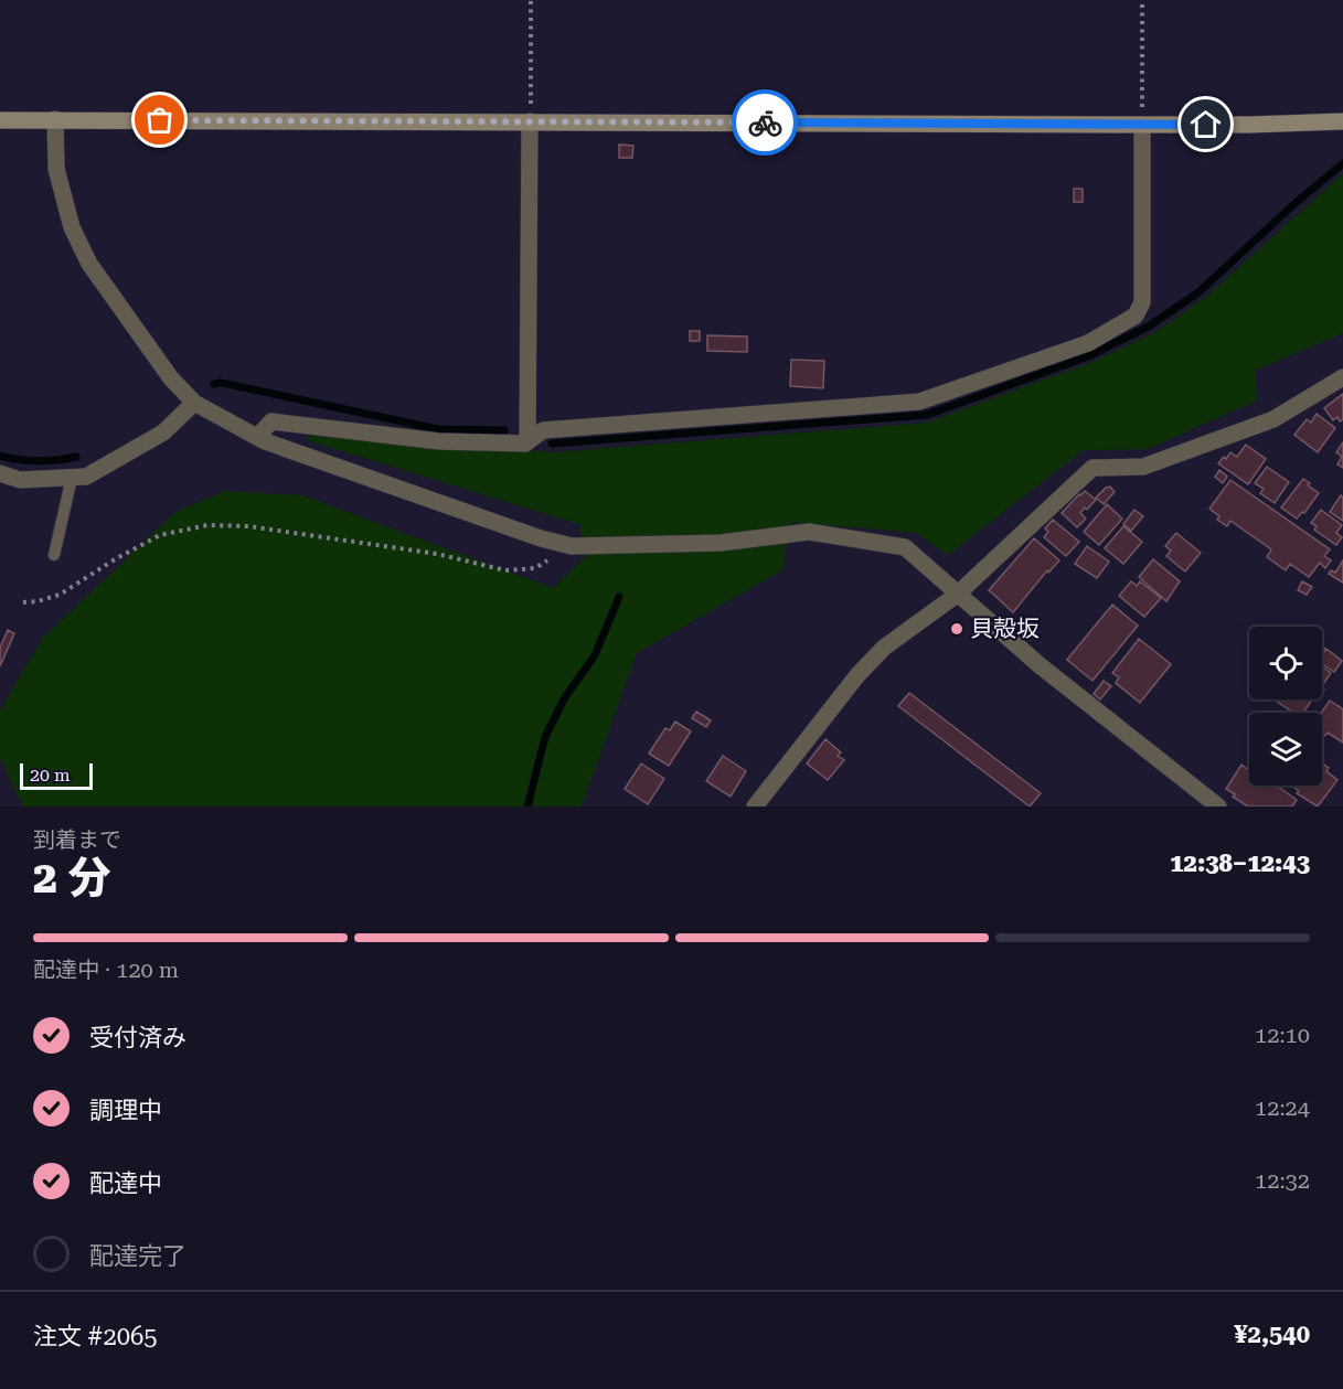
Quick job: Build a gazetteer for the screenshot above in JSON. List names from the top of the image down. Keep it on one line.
{"places":["貝殻坂"],"scale_bar":"20 m","page":{"scale":"20 m","heading":["2 分","到着まで","12:38–12:43"],"panel":["注文 #2065","¥2,540"],"bar":"配達中 · 120 m","list":[["受付済み","12:10"],["調理中","12:24"],["配達中","12:32"],"配達完了"]}}
